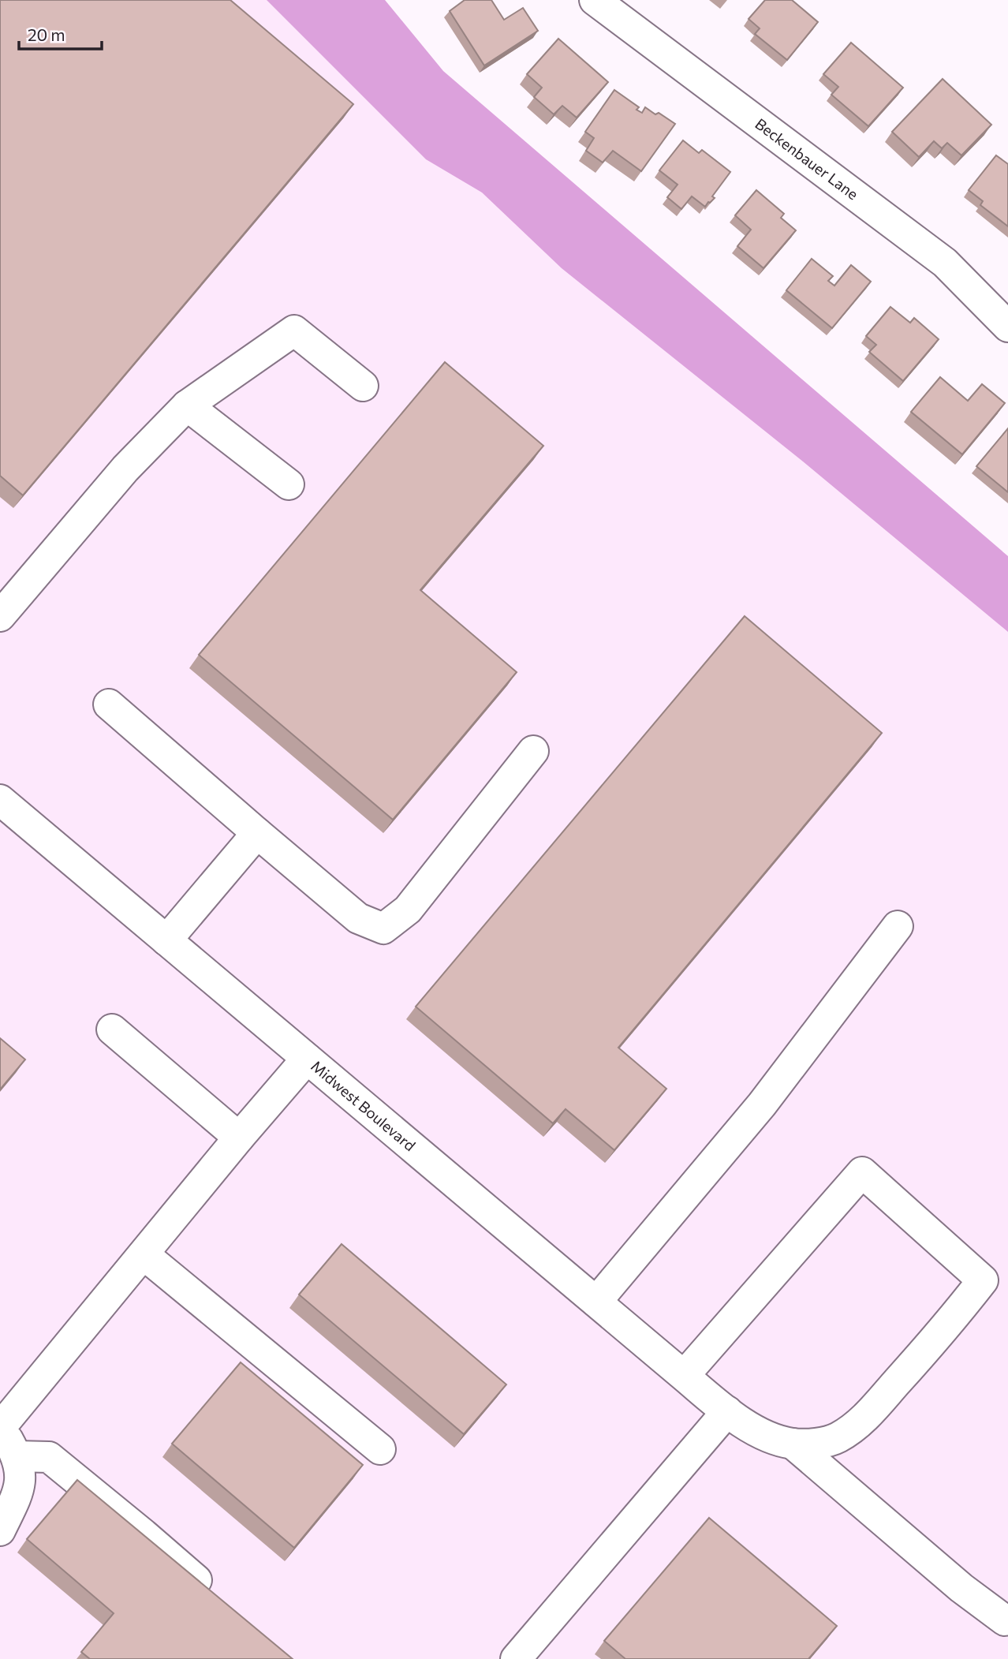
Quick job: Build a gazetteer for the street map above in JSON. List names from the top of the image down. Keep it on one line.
{"streets":{"street":["Beckenbauer Lane","Midwest Boulevard"]},"scale_bar":"20 m"}
